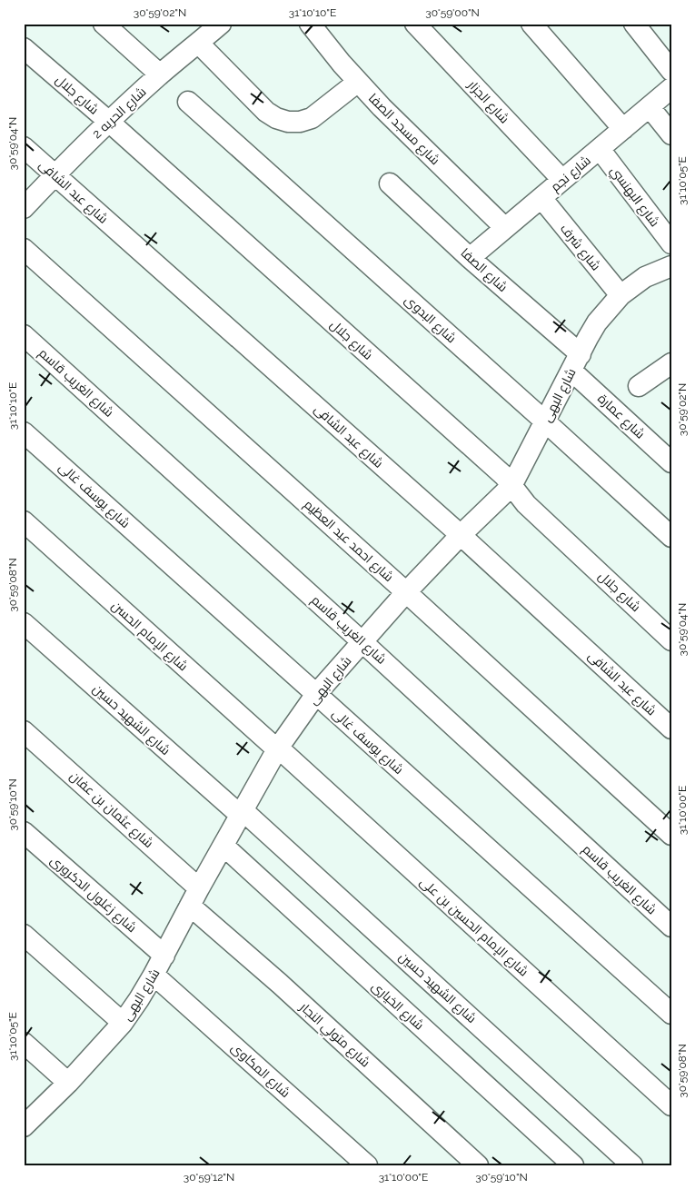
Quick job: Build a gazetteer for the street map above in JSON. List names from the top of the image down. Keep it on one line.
{"streets":{"street":["شارع جلال","شارع الجزار","شارع الحريه 2","شارع مسجد الصفا","شارع نجم","شارع عبد الشافى","شارع البهنسي","شارع شرف","شارع الصفا","شارع البدوى","شارع الغريب قاسم","شارع البهى","شارع عمارة","شارع يوسف غالى","شارع احمد عبد العظيم","شارع الإمام الحسن","شارع الشهيد حسين","شارع عثمان بن عفان","شارع زغلول الدكرورى","شارع الإمام الحسين بن على","شارع الخيارى","شارع متولي النجار","شارع المكاوى"]},"crossings":[["شارع جلال","شارع الحريه 2"],["شارع جلال","شارع البهى"],["شارع الجزار","شارع نجم"],["شارع الحريه 2","شارع عبد الشافى"],["شارع مسجد الصفا","شارع نجم"],["شارع نجم","شارع البهنسي"],["شارع نجم","شارع شرف"],["شارع نجم","شارع الصفا"],["شارع عبد الشافى","شارع البهى"],["شارع شرف","شارع البهى"],["شارع الصفا","شارع البهى"],["شارع الصفا","شارع عمارة"],["شارع البدوى","شارع البهى"],["شارع الغريب قاسم","شارع البهى"],["شارع البهى","شارع عمارة"],["شارع البهى","شارع يوسف غالى"],["شارع البهى","شارع احمد عبد العظيم"],["شارع البهى","شارع الإمام الحسن"],["شارع البهى","شارع الشهيد حسين"],["شارع البهى","شارع عثمان بن عفان"],["شارع البهى","شارع زغلول الدكرورى"],["شارع البهى","شارع الإمام الحسين بن على"],["شارع البهى","شارع الخيارى"],["شارع البهى","شارع متولي النجار"],["شارع البهى","شارع المكاوى"],["شارع الإمام الحسن","شارع الإمام الحسين بن على"],["شارع عثمان بن عفان","شارع متولي النجار"]],"coordinates":["30°59'02\"N","31°10'10\"E","30°59'00\"N","30°59'04\"N","31°10'05\"E","30°59'08\"N","30°59'10\"N","31°10'00\"E","30°59'12\"N"]}
